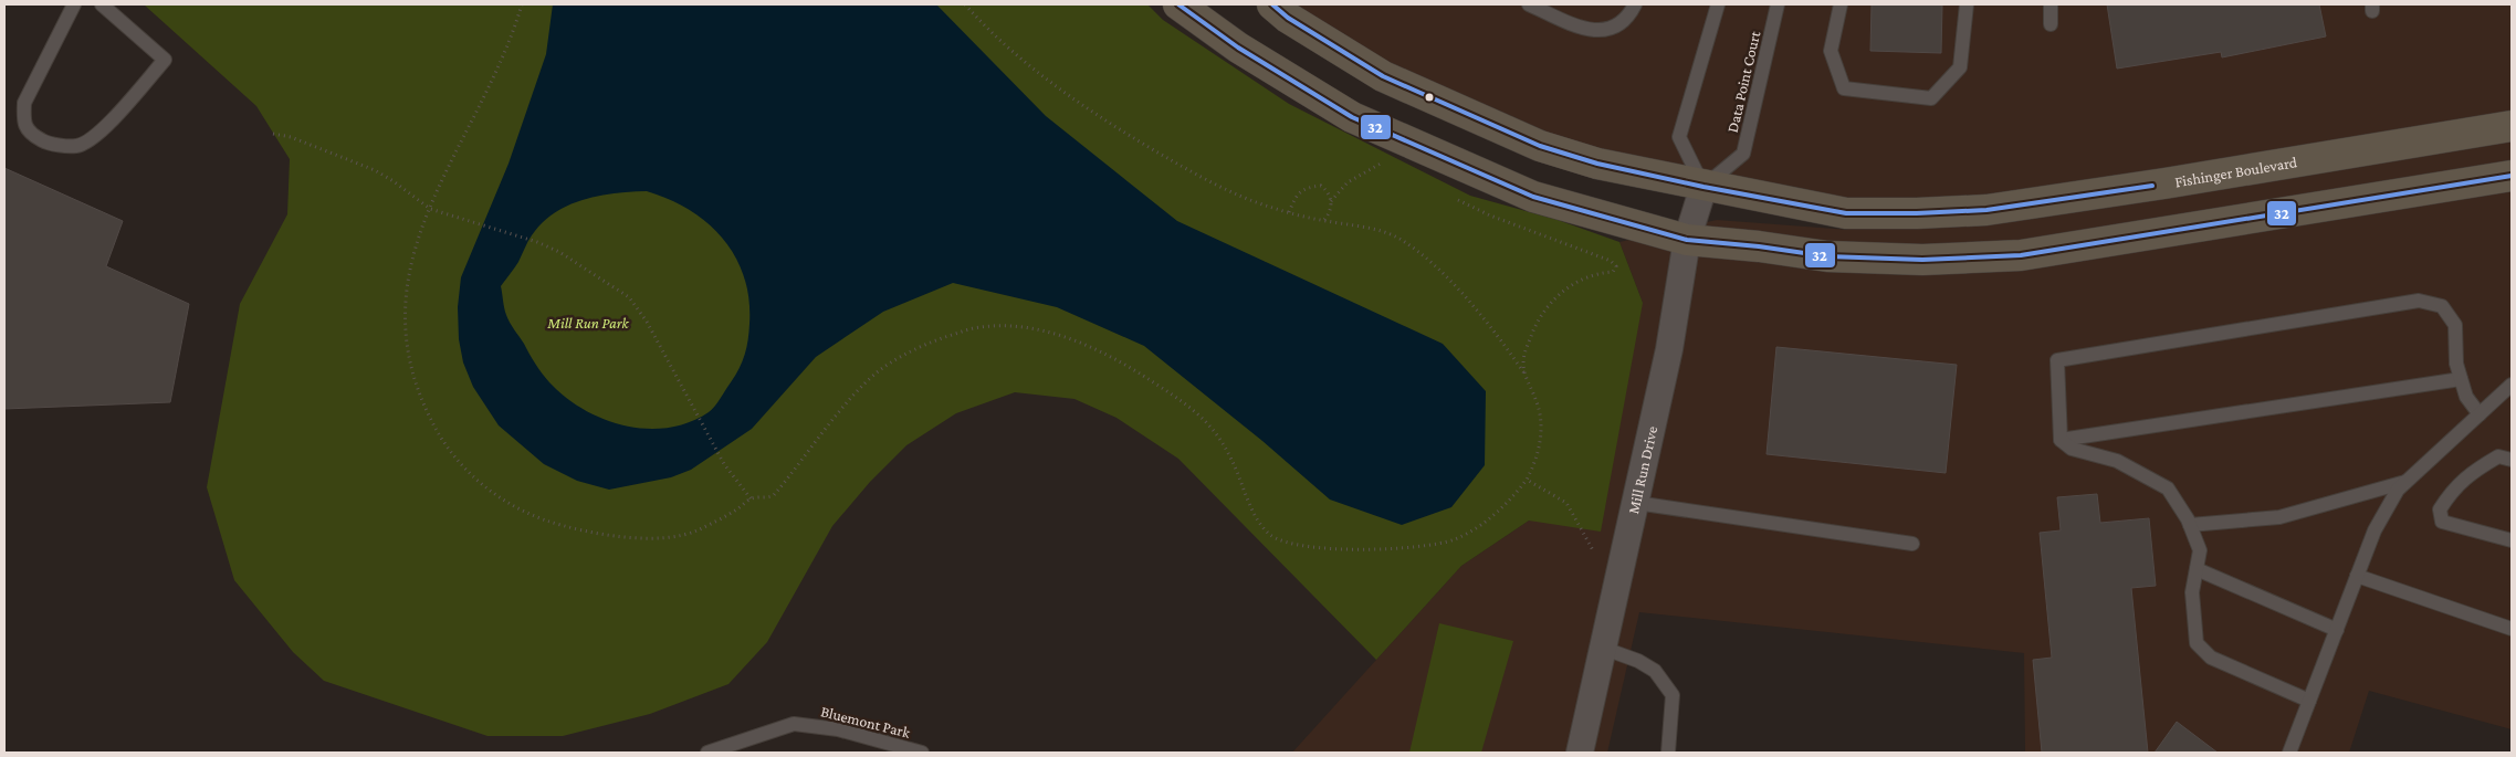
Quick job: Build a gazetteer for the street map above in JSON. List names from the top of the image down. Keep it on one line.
{"streets":{"main road":["Fishinger Boulevard"],"street":["Mill Run Drive"],"lane":["Data Point Court","Bluemont Park"]},"crossings":[["Data Point Court","Fishinger Boulevard"],["Data Point Court","Mill Run Drive"],["Fishinger Boulevard","Mill Run Drive"]],"parks":["Mill Run Park"],"lines":["transit line 32"]}
